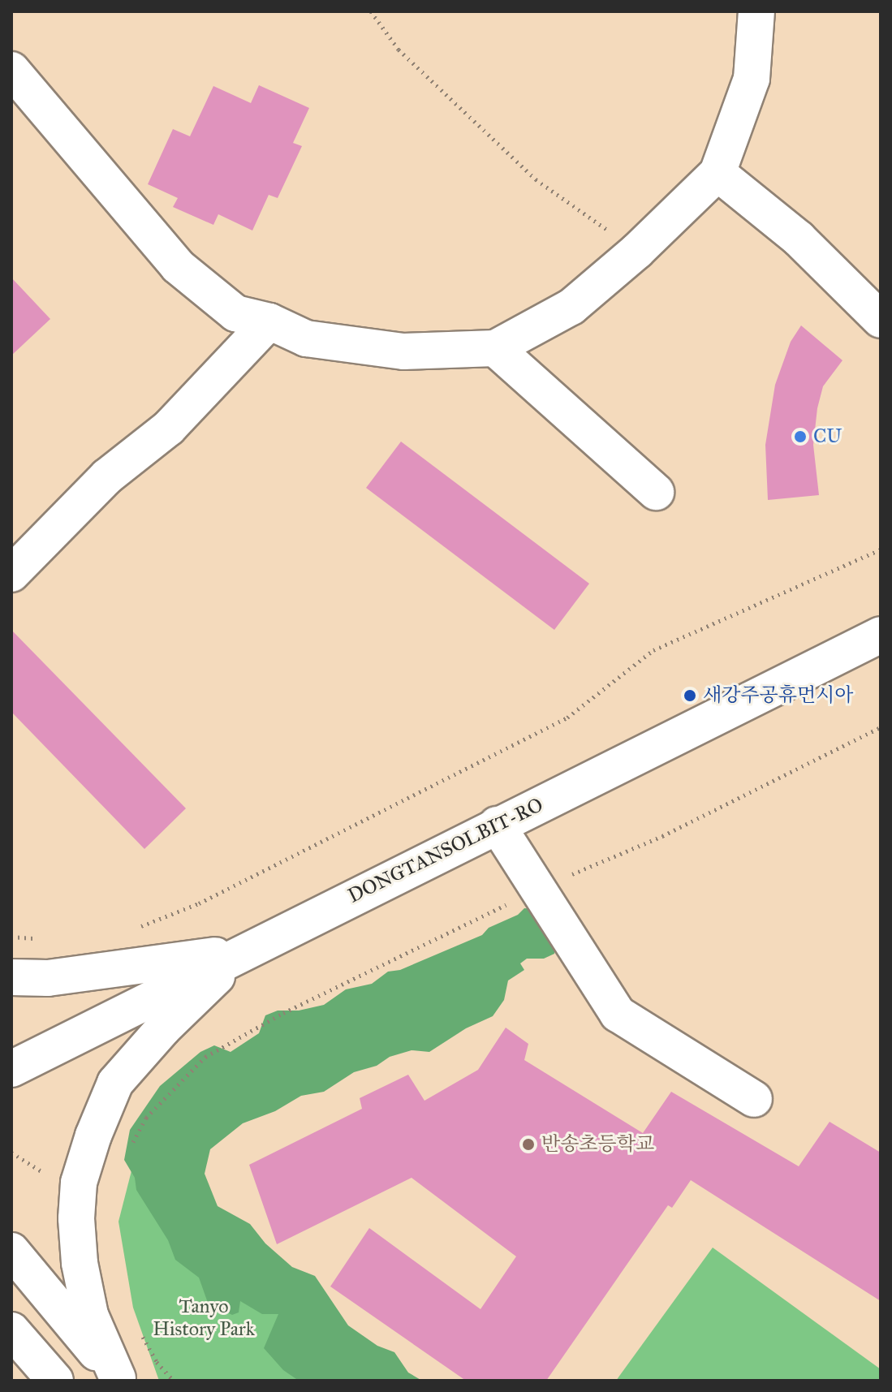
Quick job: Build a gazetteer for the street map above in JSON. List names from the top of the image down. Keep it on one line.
{"streets":{"street":["DONGTANSOLBIT-RO"]},"parks":["Tanyo History Park"],"places":["CU","새강주공휴먼시아","반송초등학교"]}
